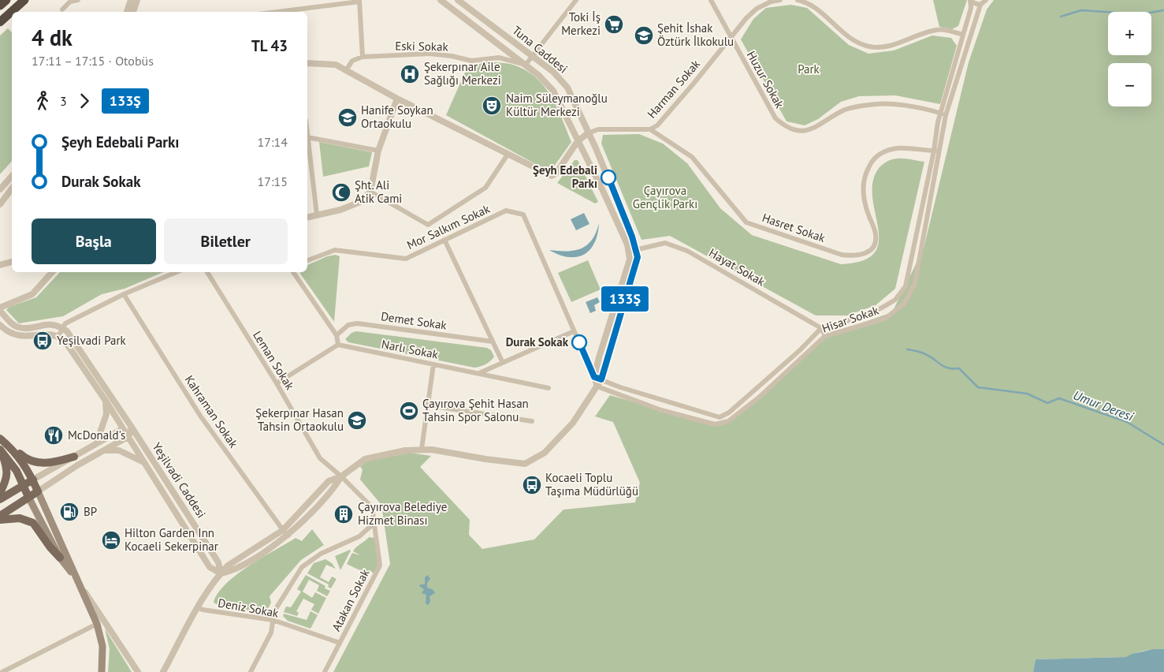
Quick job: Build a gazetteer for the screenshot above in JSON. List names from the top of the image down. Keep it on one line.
{"streets":{"street":["Eski Sokak","Tuna Caddesi","Huzur Sokak","Harman Sokak","Mor Salkım Sokak","Hasret Sokak","Hayat Sokak","Hisar Sokak","Demet Sokak","Narlı Sokak","Leman Sokak","Kahraman Sokak","Yeşilvadi Caddesi","Atakan Sokak","Deniz Sokak"]},"crossings":[["Eski Sokak","Tuna Caddesi"],["Tuna Caddesi","Hayat Sokak"],["Tuna Caddesi","Hisar Sokak"],["Tuna Caddesi","Leman Sokak"],["Tuna Caddesi","Atakan Sokak"],["Huzur Sokak","Harman Sokak"],["Huzur Sokak","Hisar Sokak"],["Harman Sokak","Hasret Sokak"],["Hasret Sokak","Hisar Sokak"],["Hayat Sokak","Hisar Sokak"],["Leman Sokak","Atakan Sokak"],["Atakan Sokak","Deniz Sokak"]],"water":["Umur Deresi"],"parks":["Park","Çayırova Gençlik Parkı"],"places":{"supermarket":["Toki İş Merkezi"],"school or university":["Şehit İshak Öztürk İlkokulu","Hanife Soykan Ortaokulu","Şekerpınar Hasan Tahsin Ortaokulu"],"hospital":["Şekerpınar Aile Sağlığı Merkezi"],"theatre":["Naim Süleymanoğlu Kültür Merkezi"],"other":["Şeyh Edebali Parkı","Durak Sokak"],"mosque":["Şht. Ali Atik Cami"],"bus stop":["Yeşilvadi Park","Kocaeli Toplu Taşıma Müdürlüğü"],"sports":["Çayırova Şehit Hasan Tahsin Spor Salonu"],"restaurant":["McDonald's"],"fuel station":["BP"],"building":["Çayırova Belediye Hizmet Binası"],"hotel":["Hilton Garden Inn Kocaeli Sekerpinar"]},"lines":["bus line 133Ş"],"page":{"on_map":"133Ş","map_buttons":["+","−"],"heading":["4 dk","17:11 – 17:15 · Otobüs","TL 43"],"legs":["3","133Ş"],"list":[{"name":"Şeyh Edebali Parkı","value":"17:14"},{"name":"Durak Sokak","value":"17:15"}],"buttons":["Başla","Biletler"]}}
